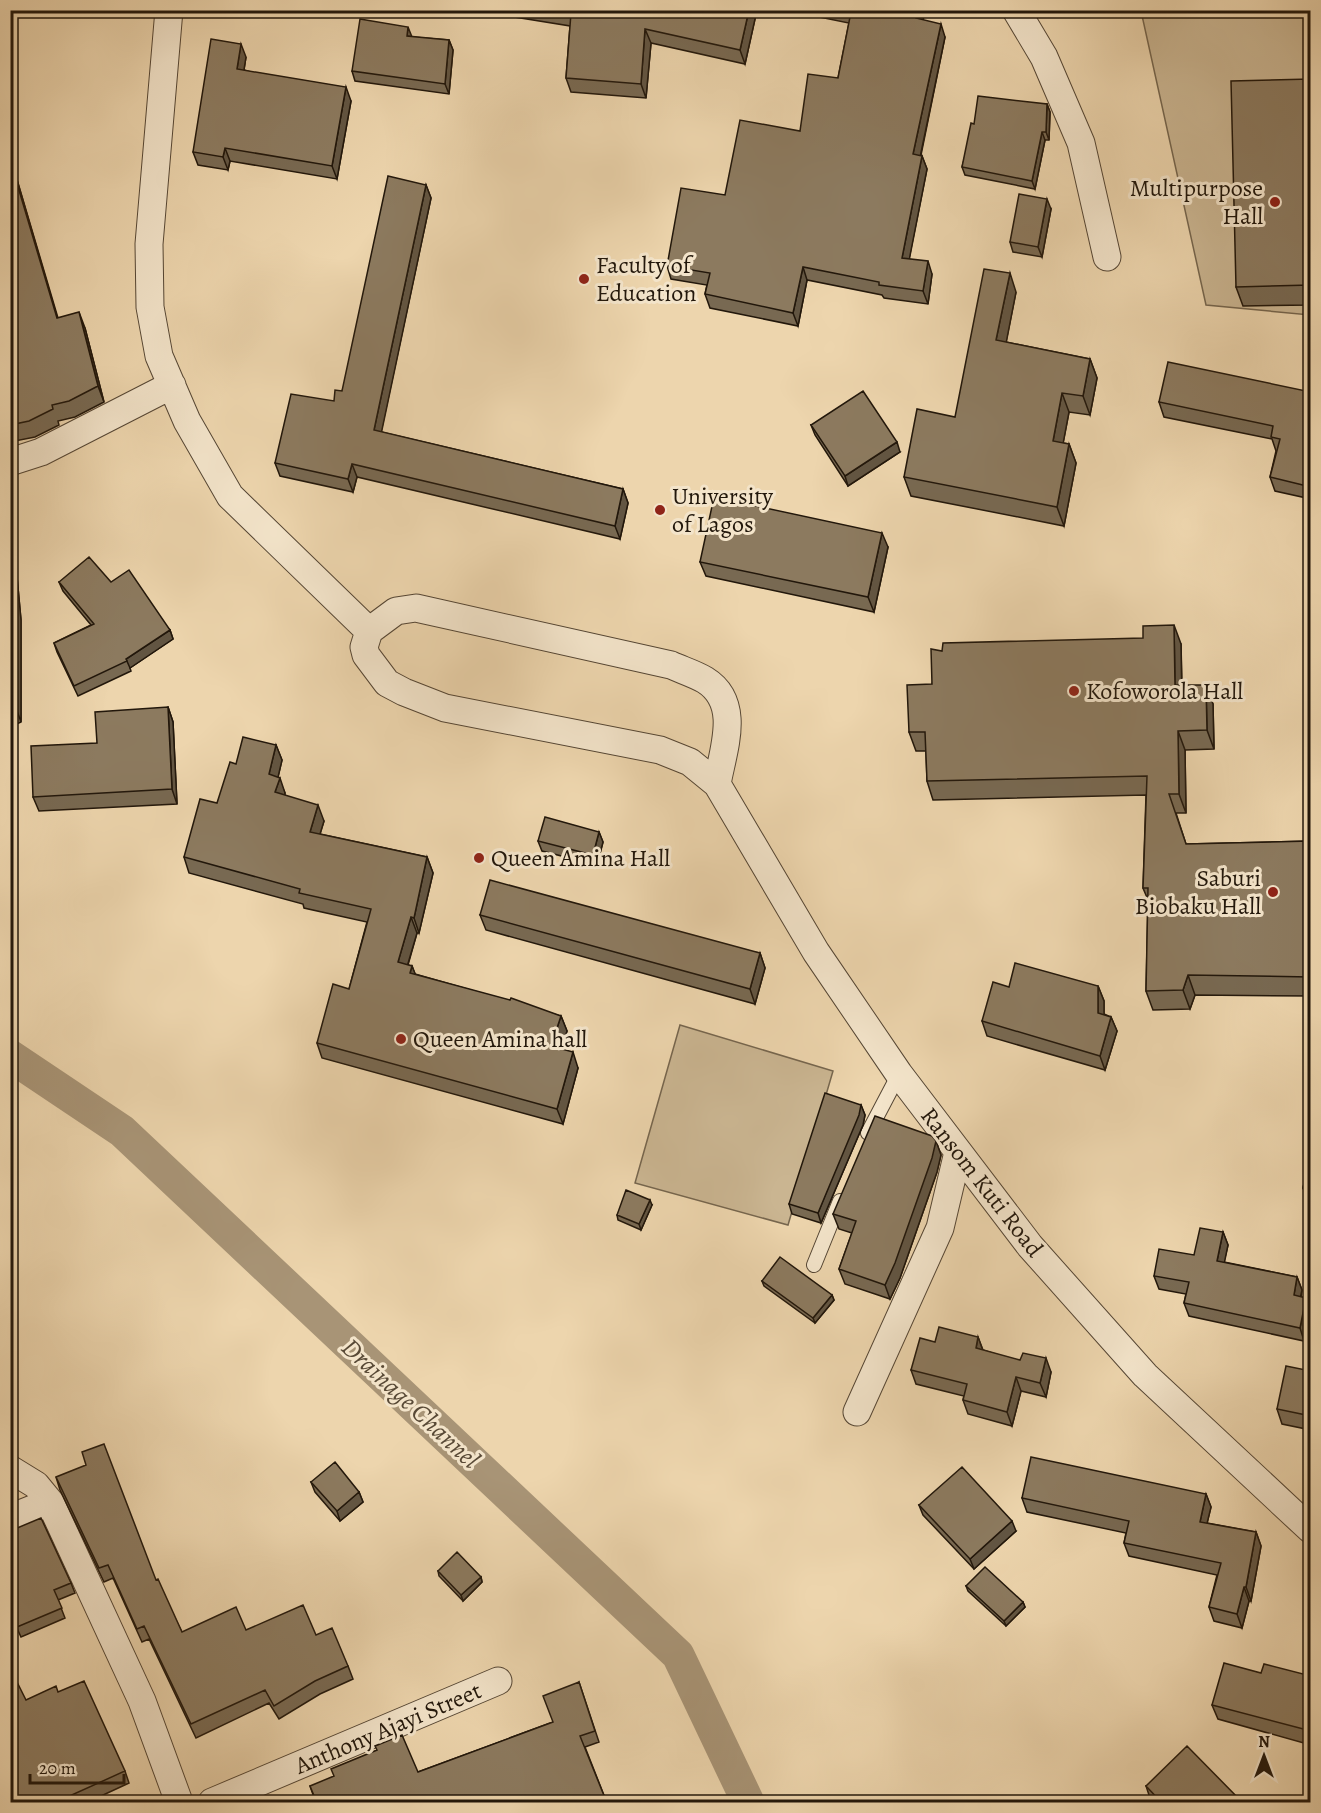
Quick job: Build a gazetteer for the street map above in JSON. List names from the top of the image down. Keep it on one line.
{"streets":{"street":["Ransom Kuti Road","Anthony Ajayi Street"]},"water":["Drainage Channel"],"places":["Multipurpose Hall","Faculty of Education","University of Lagos","Kofoworola Hall","Queen Amina Hall","Saburi Biobaku Hall","Queen Amina hall"],"scale_bar":"20 m","north":"top"}
